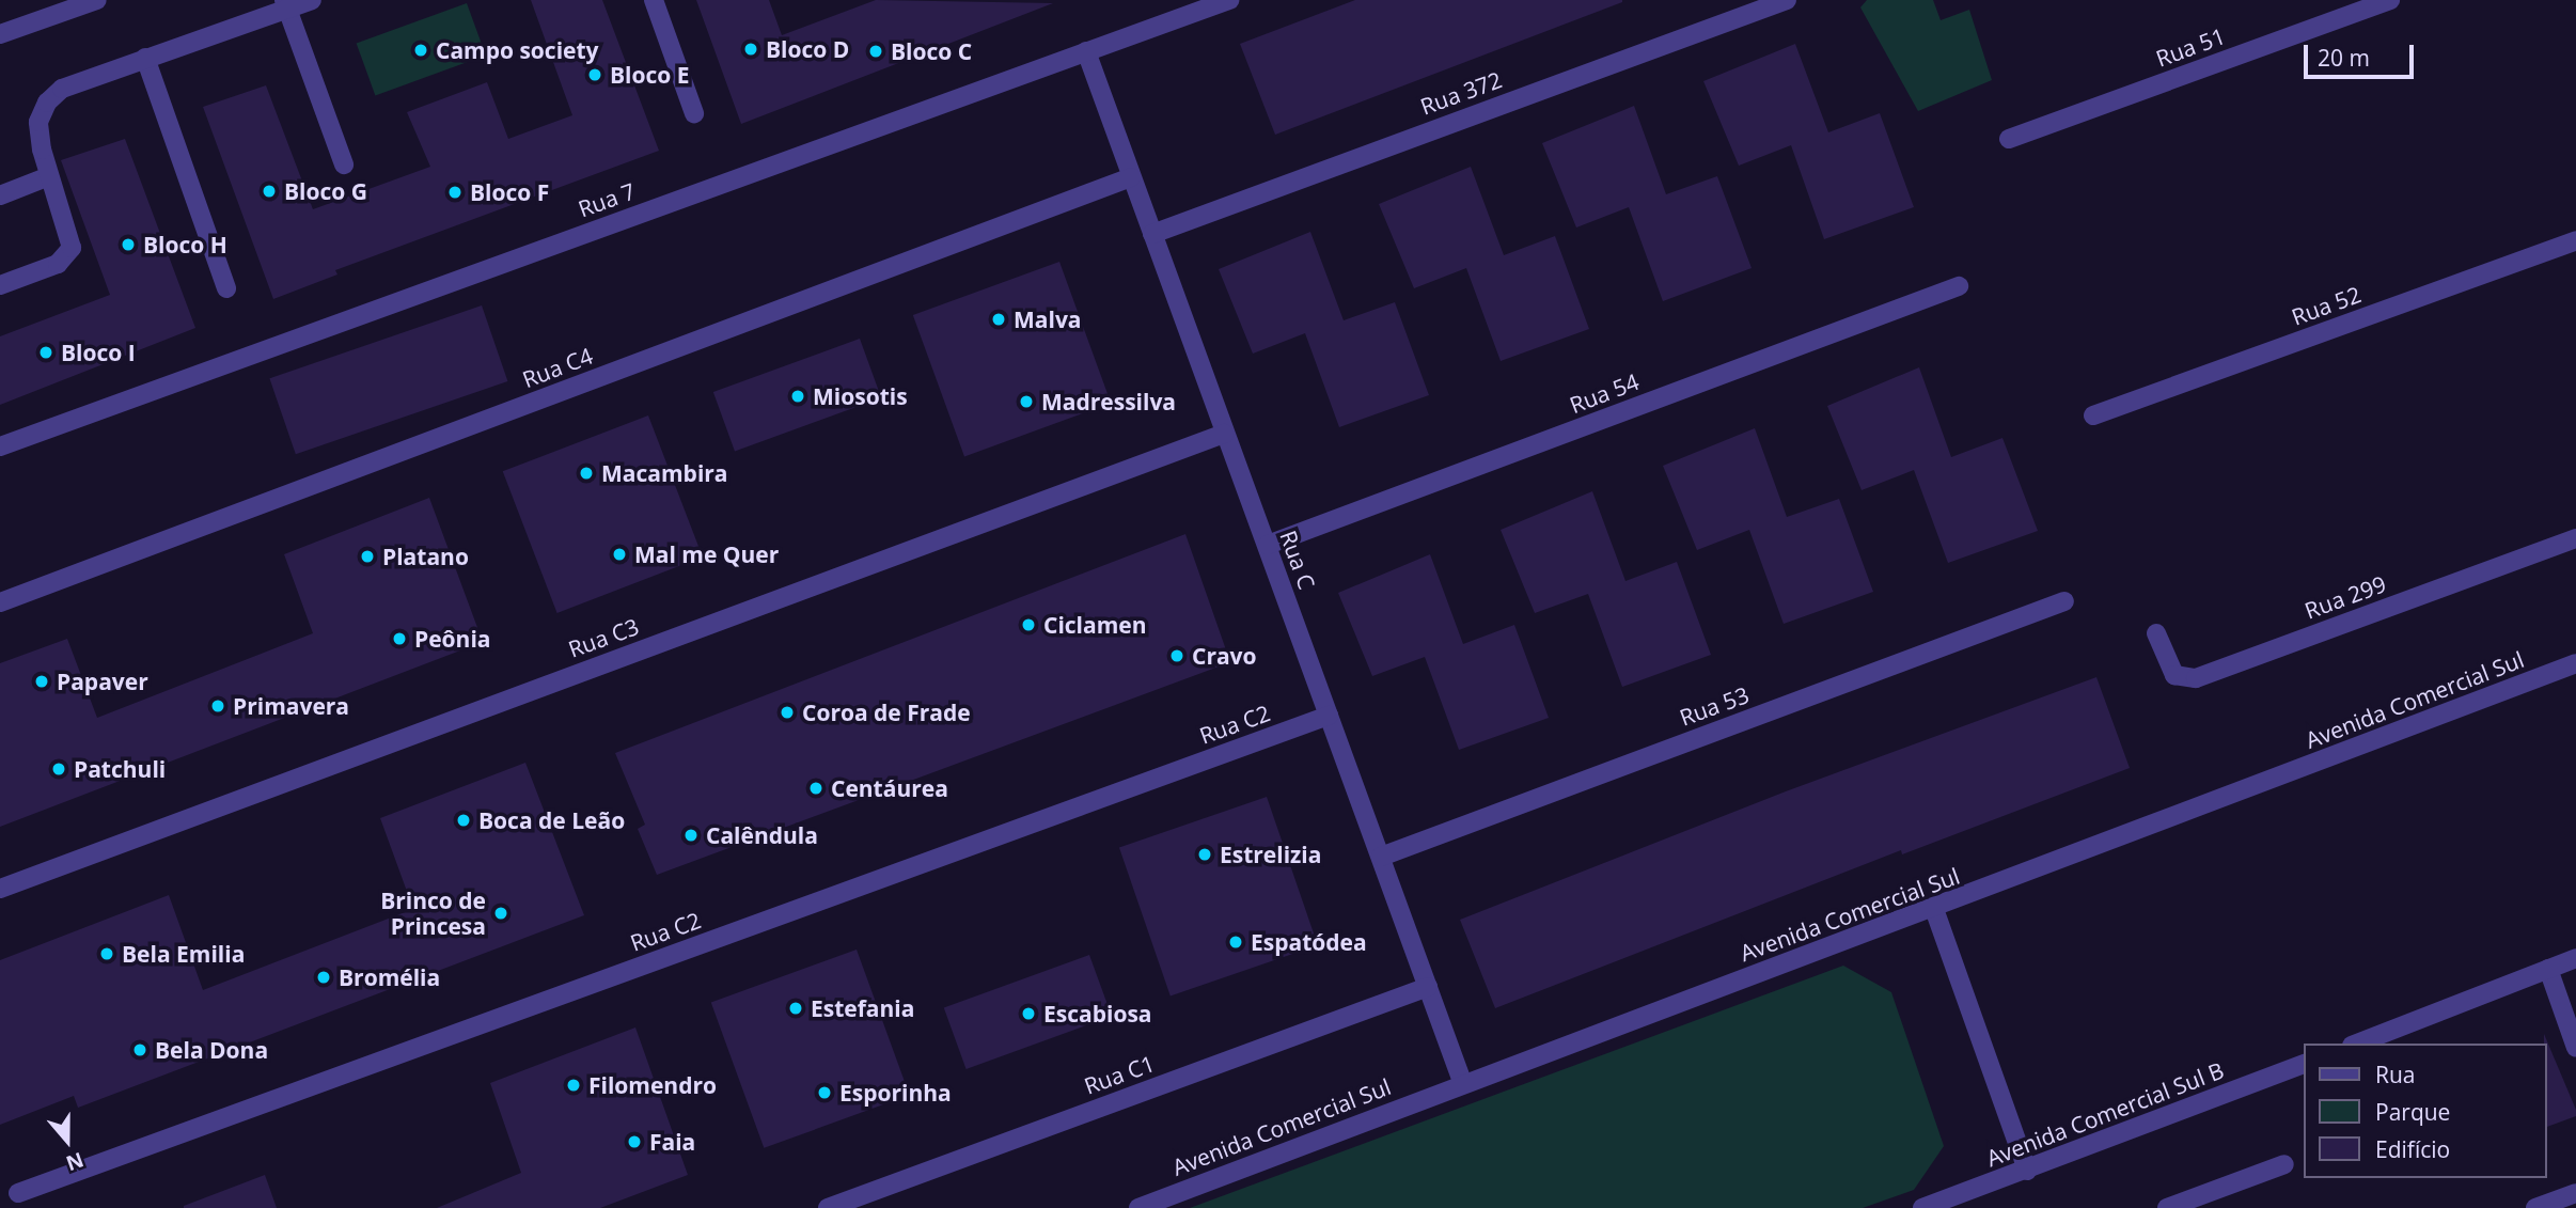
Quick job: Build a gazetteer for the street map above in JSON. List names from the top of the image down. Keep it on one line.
{"streets":{"street":["Rua 51","Rua 372","Rua 7","Rua 52","Rua C4","Rua 54","Rua C","Rua 299","Rua C3","Avenida Comercial Sul","Rua 53","Rua C2","Rua C1","Avenida Comercial Sul B"]},"crossings":[["Rua 372","Rua C"],["Rua 7","Rua C"],["Rua C4","Rua C"],["Rua 54","Rua C"],["Rua C","Rua C3"],["Rua C","Avenida Comercial Sul"],["Rua C","Rua 53"],["Rua C","Rua C2"],["Rua C","Rua C1"]],"places":["Bloco D","Campo society","Bloco C","Bloco E","Bloco G","Bloco F","Bloco H","Malva","Bloco I","Miosotis","Madressilva","Macambira","Mal me Quer","Platano","Ciclamen","Peônia","Cravo","Papaver","Primavera","Coroa de Frade","Patchuli","Centáurea","Boca de Leão","Calêndula","Estrelizia","Brinco de Princesa","Espatódea","Bela Emilia","Bromélia","Estefania","Escabiosa","Bela Dona","Filomendro","Esporinha","Faia"],"legend":["Rua","Parque","Edifício"],"scale_bar":"20 m","north":"bottom"}
